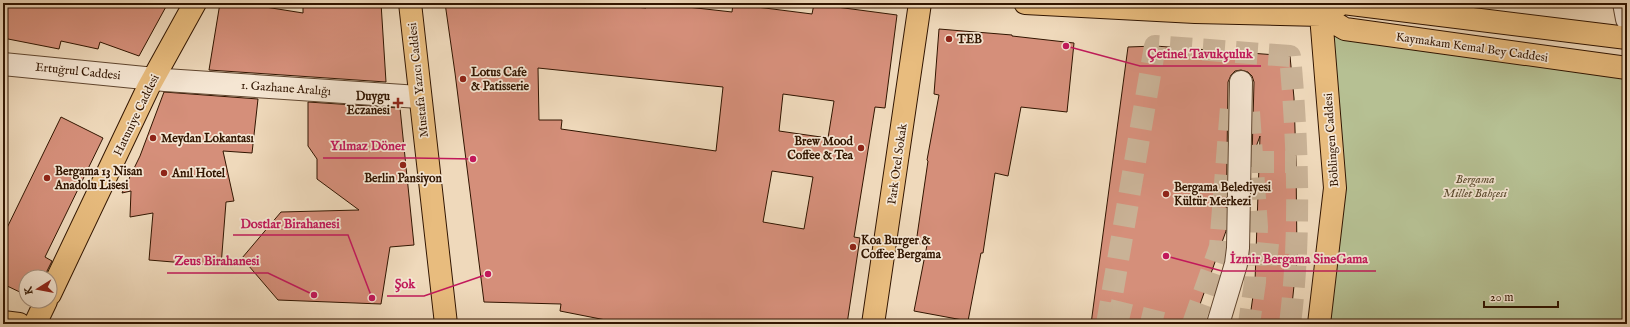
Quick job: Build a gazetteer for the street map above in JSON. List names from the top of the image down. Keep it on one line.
{"streets":{"main road":["Kaymakam Kemal Bey Caddesi","Mustafa Yazıcı Caddesi","Hatuniye Caddesi","Böblingen Caddesi","Park Otel Sokak"],"street":["Ertuğrul Caddesi","1. Gazhane Aralığı"]},"crossings":[["Kaymakam Kemal Bey Caddesi","Böblingen Caddesi"],["Ertuğrul Caddesi","1. Gazhane Aralığı"],["Ertuğrul Caddesi","Hatuniye Caddesi"],["Mustafa Yazıcı Caddesi","1. Gazhane Aralığı"],["1. Gazhane Aralığı","Hatuniye Caddesi"]],"parks":["Bergama Millet Bahçesi"],"places":{"other":["TEB","Çetinel Tavukçuluk","Lotus Cafe & Patisserie","Meydan Lokantası","Brew Mood Coffee & Tea","Yılmaz Döner","Berlin Pansiyon","Anıl Hotel","Bergama 13 Nisan Anadolu Lisesi","Bergama Belediyesi Kültür Merkezi","Koa Burger & Coffee Bergama","İzmir Bergama SineGama","Şok","Zeus Birahanesi","Dostlar Birahanesi"],"health":["Duygu Eczanesi"]},"scale_bar":"20 m","north":"left"}
